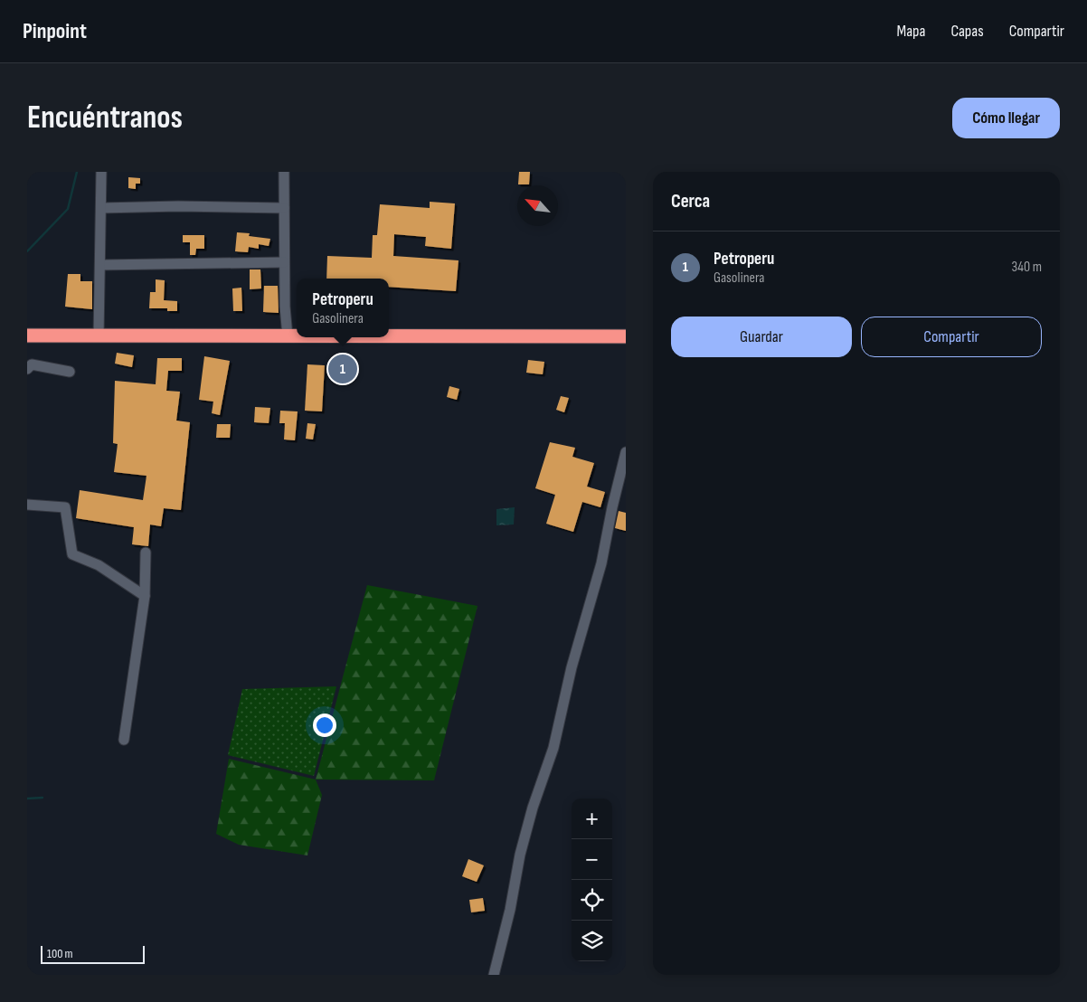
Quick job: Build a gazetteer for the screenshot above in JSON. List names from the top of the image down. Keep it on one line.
{"scale_bar":"100 m","north":"top left","page":{"header":"Pinpoint","nav":["Mapa","Capas","Compartir"],"buttons":["Cómo llegar",["Guardar","Compartir"]],"title":"Encuéntranos","heading":"Cerca","list":[{"mark":"1","name":"Petroperu","note":"Gasolinera","value":"340 m"}],"popup":["Petroperu","Gasolinera"],"pins":"1","map_buttons":["+","−"],"scale":"100 m"}}
